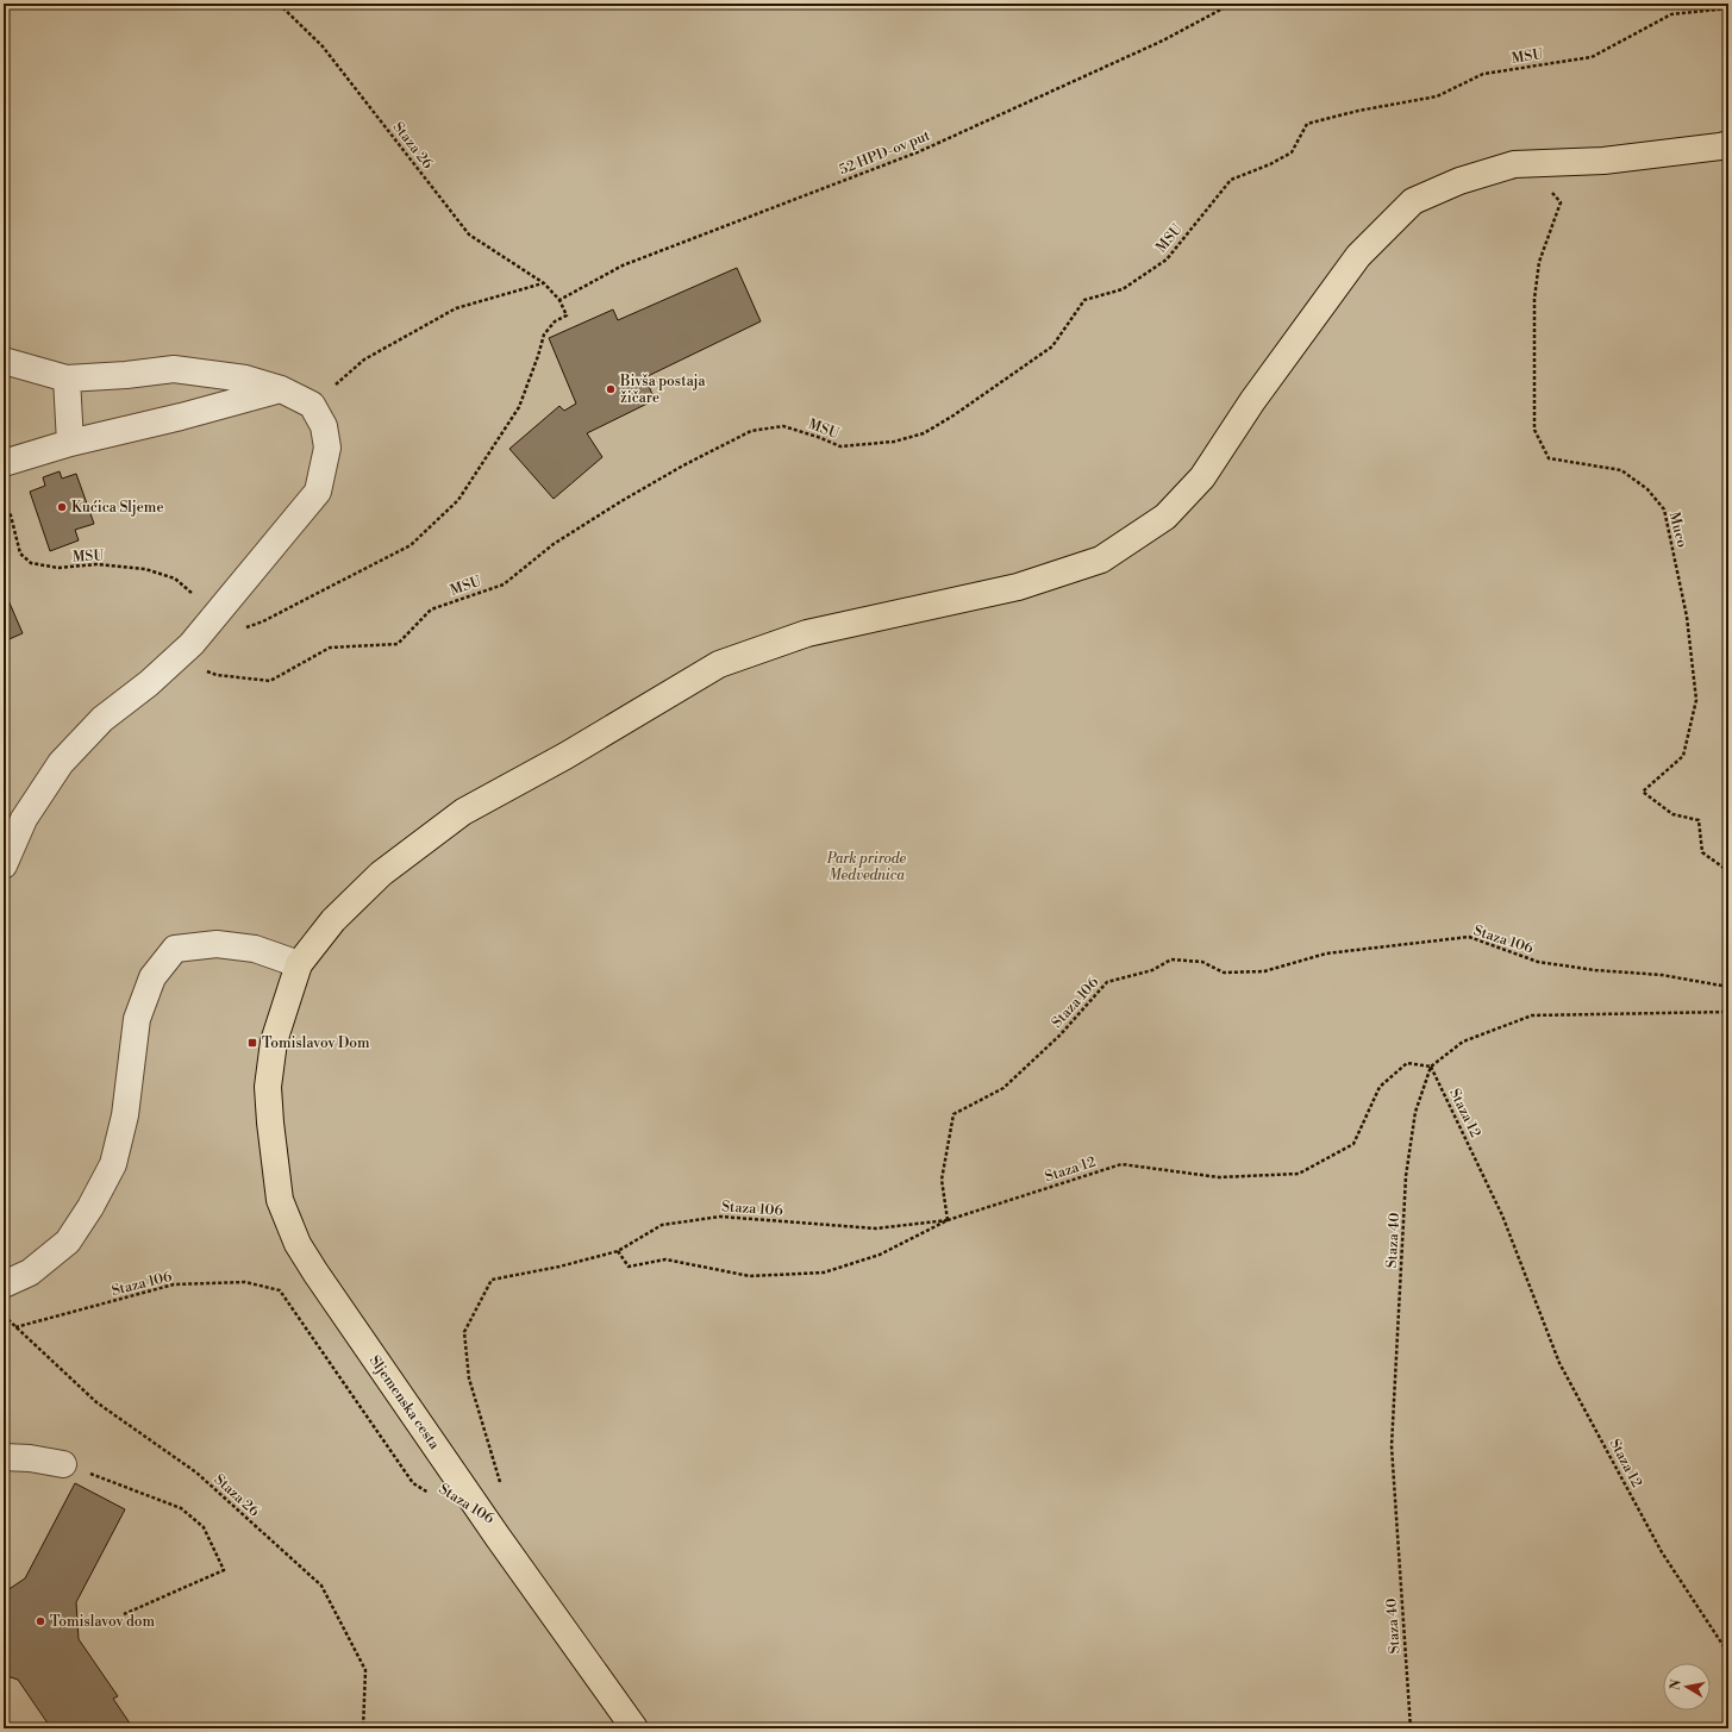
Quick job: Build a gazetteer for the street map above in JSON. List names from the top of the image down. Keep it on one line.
{"streets":{"main road":["Sljemenska cesta"],"path":["MSU","Staza 26","52 HPD-ov put","Muco","Staza 106","Staza 12","Staza 40"]},"crossings":[["Staza 26","Staza 106"],["Staza 106","Staza 12"],["Staza 12","Staza 40"]],"parks":["Park prirode Medvednica"],"places":{"other":["Bivša postaja žičare","Kućica Sljeme","Tomislavov dom"],"transit":["Tomislavov Dom"]},"north":"left"}
